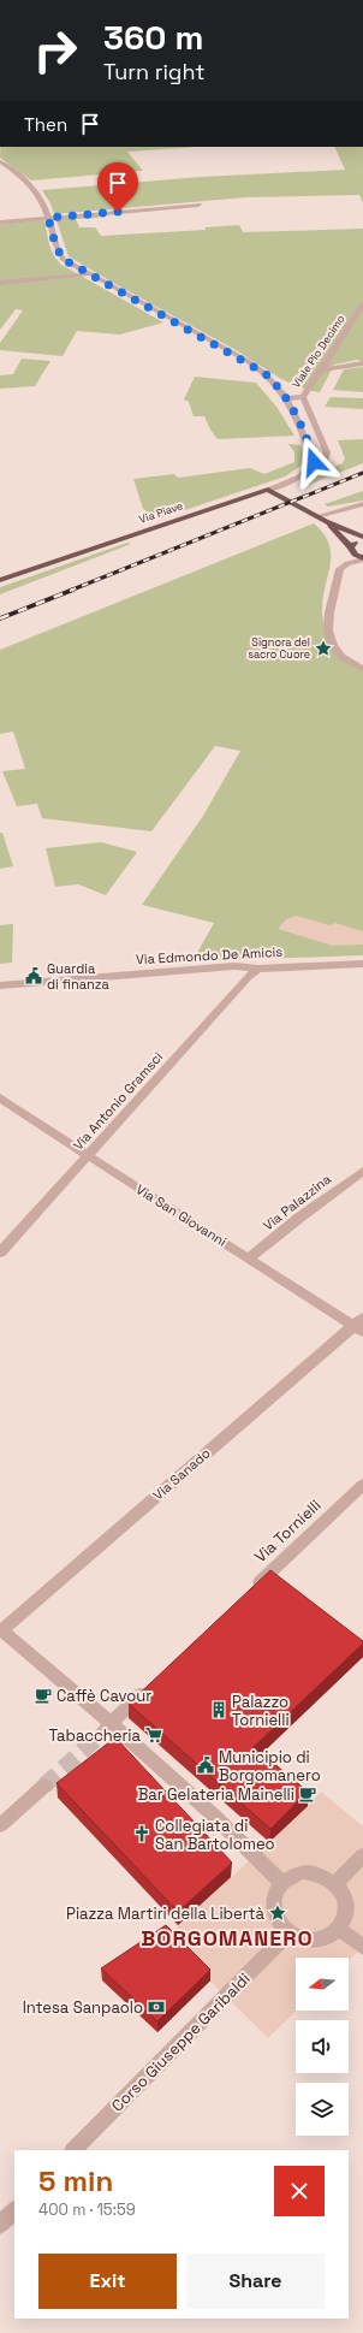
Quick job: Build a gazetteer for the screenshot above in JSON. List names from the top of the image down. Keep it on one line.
{"streets":{"main road":["Via Piave"],"street":["Viale Pio Decimo","Via Edmondo De Amicis","Via Antonio Gramsci","Via Palazzina","Via San Giovanni","Via Sanado","Via Tornielli","Corso Giuseppe Garibaldi"]},"crossings":[["Via Edmondo De Amicis","Via Antonio Gramsci"],["Via Antonio Gramsci","Via San Giovanni"],["Via Palazzina","Via San Giovanni"],["Via San Giovanni","Via Sanado"]],"districts":["BORGOMANERO"],"places":{"place":["Signora del sacro Cuore","Piazza Martiri della Libertà"],"public building":["Guardia di finanza","Municipio di Borgomanero"],"cafe":["Caffè Cavour","Bar Gelateria Mainelli"],"building":["Palazzo Tornielli"],"supermarket":["Tabaccheria"],"church":["Collegiata di San Bartolomeo"],"bank":["Intesa Sanpaolo"]},"north":"left","page":{"turn":["360 m","Turn right"],"then":"Then","heading":["5 min","400 m · 15:59"],"buttons":["Exit","Share"]}}
